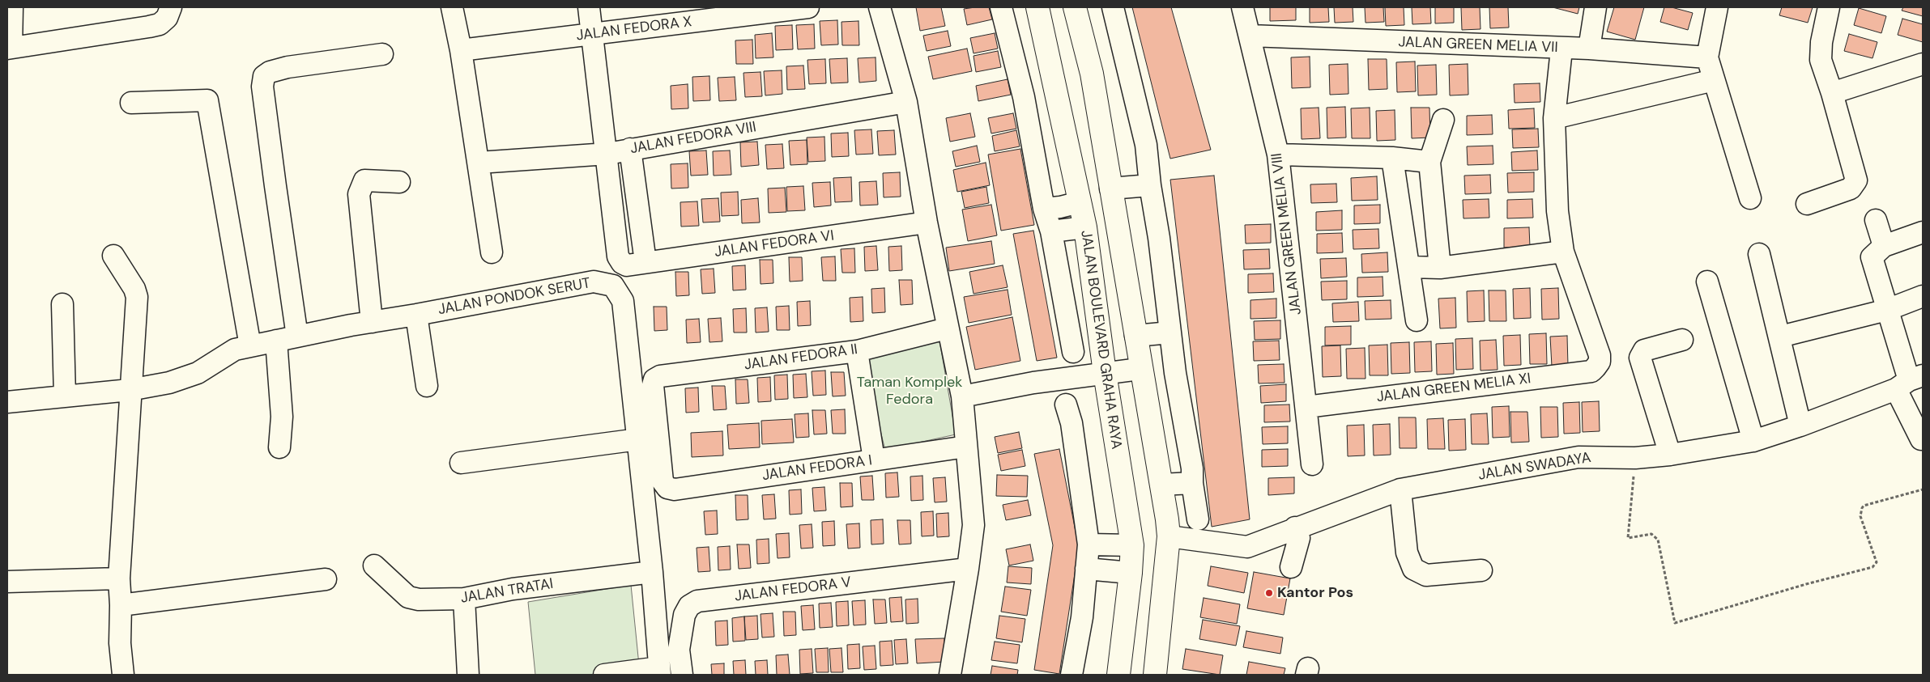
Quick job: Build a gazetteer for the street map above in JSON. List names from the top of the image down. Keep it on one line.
{"streets":{"main road":["JALAN BOULEVARD GRAHA RAYA"],"street":["JALAN FEDORA X","JALAN GREEN MELIA VII","JALAN FEDORA VIII","JALAN GREEN MELIA VIII","JALAN FEDORA VI","JALAN PONDOK SERUT","JALAN FEDORA II","JALAN GREEN MELIA XI","JALAN SWADAYA","JALAN FEDORA I","JALAN FEDORA V","JALAN TRATAI"]},"crossings":[["JALAN GREEN MELIA VII","JALAN GREEN MELIA VIII"],["JALAN FEDORA VIII","JALAN FEDORA VI"],["JALAN GREEN MELIA VIII","JALAN GREEN MELIA XI"],["JALAN PONDOK SERUT","JALAN TRATAI"],["JALAN FEDORA II","JALAN FEDORA I"]],"parks":["Taman Komplek Fedora"],"places":["Kantor Pos"]}
